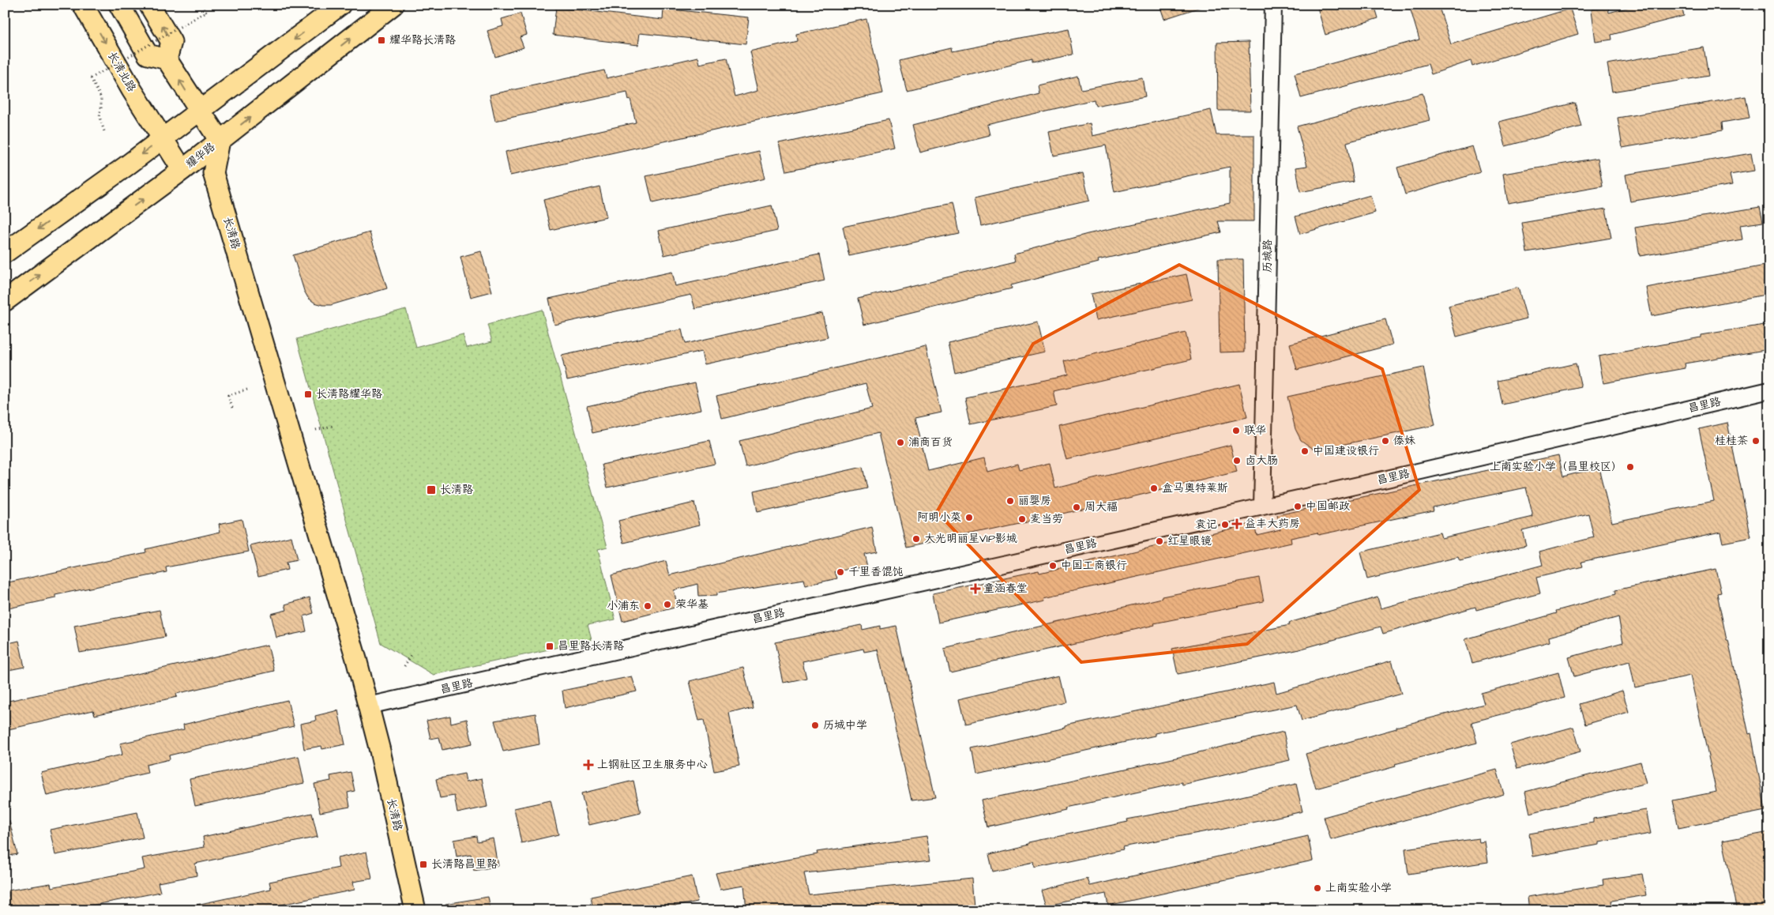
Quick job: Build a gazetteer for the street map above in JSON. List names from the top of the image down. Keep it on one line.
{"streets":{"main road":["长清北路","耀华路","长清路"],"street":["历城路","昌里路"]},"crossings":[["耀华路","长清路"],["长清路","昌里路"],["历城路","昌里路"]],"places":{"transit":["耀华路长清路","长清路耀华路","长清路","昌里路长清路","长清路昌里路"],"other":["联华","傣妹","桂桂茶","浦商百货","中国建设银行","卤大肠","上南实验小学（昌里校区）","盒马奥特莱斯","丽婴房","中国邮政","周大福","阿明小菜","麦当劳","袁记","大光明丽星VIP影城","红星眼镜","中国工商银行","千里香馄饨","荣华基","小浦东","历城中学","上南实验小学"],"health":["益丰大药房","童涵春堂","上钢社区卫生服务中心"]}}
